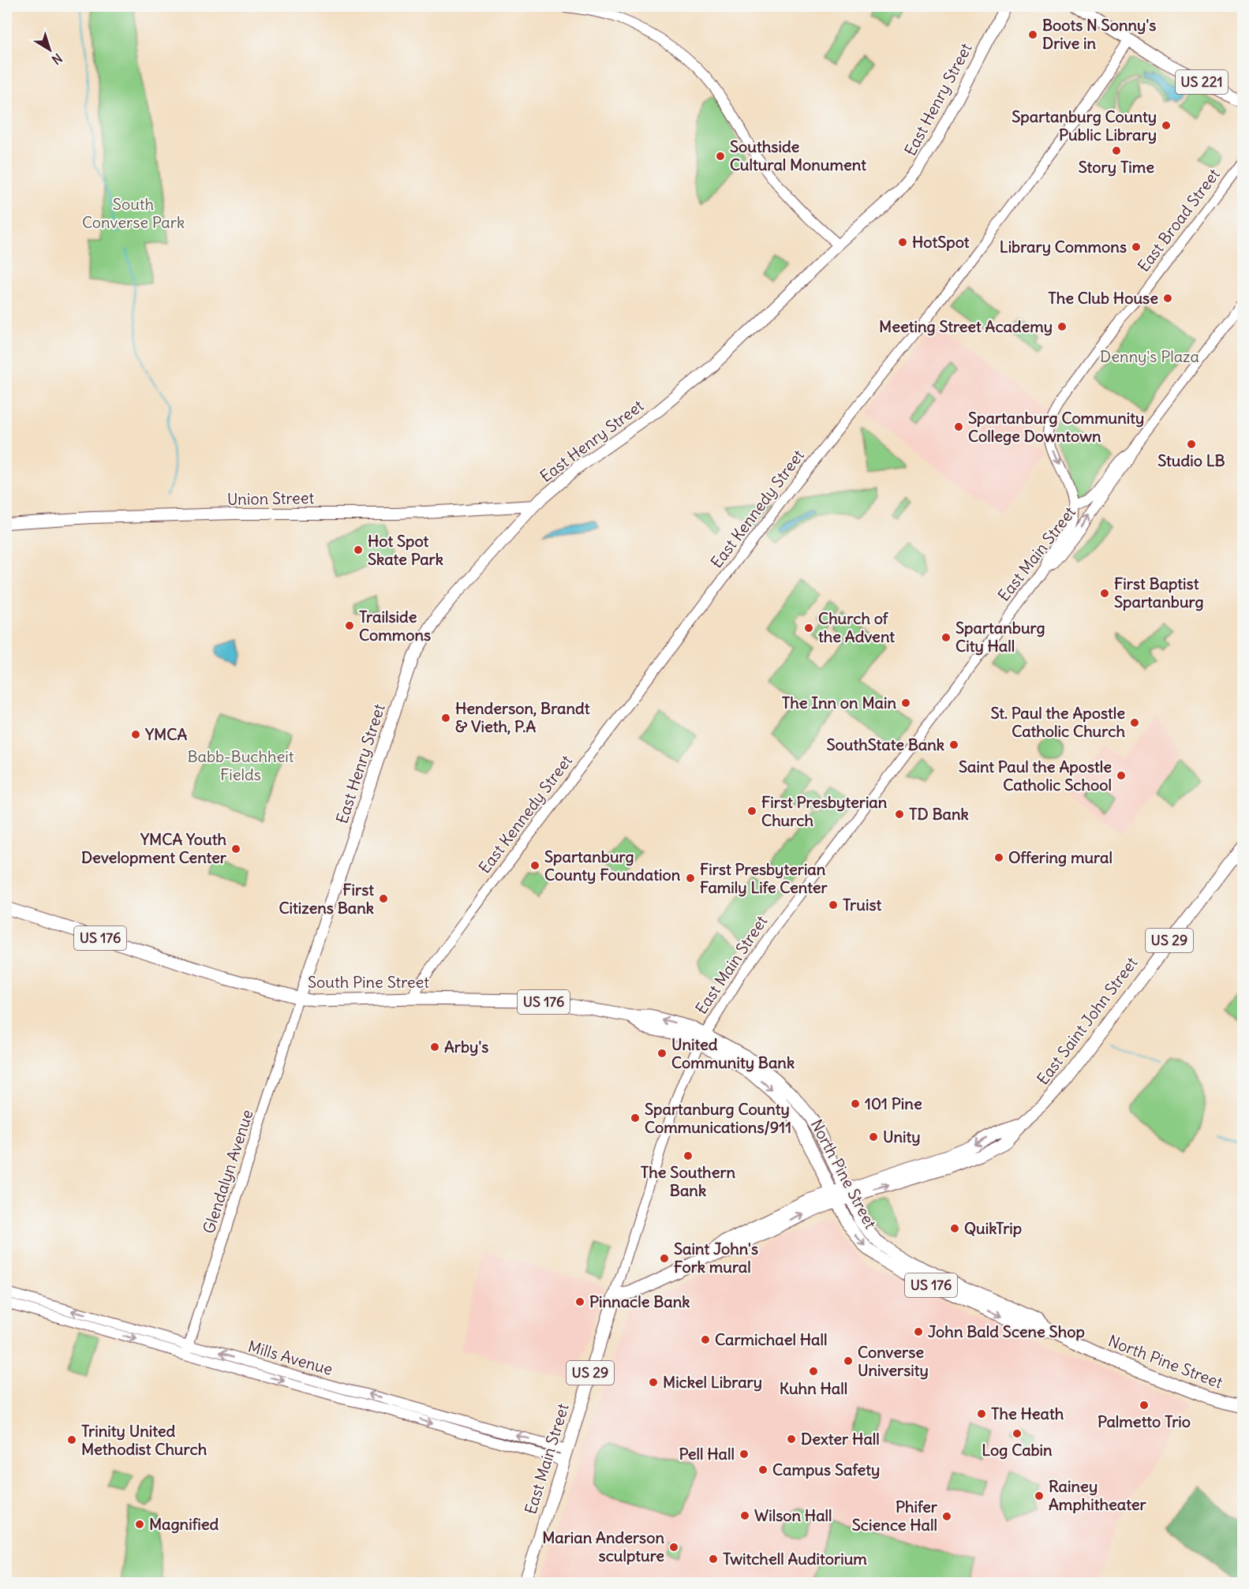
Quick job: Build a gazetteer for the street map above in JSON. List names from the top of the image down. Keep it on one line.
{"streets":{"main road":["US 221","East Henry Street","Union Street","East Main Street","US 176","US 29","South Pine Street","East Saint John Street","North Pine Street"],"street":["East Broad Street","East Kennedy Street","Glendalyn Avenue","Mills Avenue"]},"crossings":[["US 221","East Kennedy Street"],["East Henry Street","Union Street"],["East Henry Street","South Pine Street"],["East Henry Street","Glendalyn Avenue"],["East Broad Street","East Main Street"],["East Kennedy Street","South Pine Street"],["East Main Street","South Pine Street"],["East Main Street","East Saint John Street"],["East Main Street","North Pine Street"],["East Main Street","Mills Avenue"],["South Pine Street","Glendalyn Avenue"],["South Pine Street","North Pine Street"],["East Saint John Street","North Pine Street"],["Glendalyn Avenue","Mills Avenue"]],"one_way":["East Broad Street"],"parks":["South Converse Park","Denny's Plaza","Babb-Buchheit Fields"],"places":["Boots N Sonny's Drive in","Spartanburg County Public Library","Story Time","Southside Cultural Monument","HotSpot","Library Commons","The Club House","Meeting Street Academy","Spartanburg Community College Downtown","Studio LB","Hot Spot Skate Park","First Baptist Spartanburg","Trailside Commons","Church of the Advent","Spartanburg City Hall","The Inn on Main","Henderson, Brandt & Vieth, P.A","St. Paul the Apostle Catholic Church","YMCA","SouthState Bank","Saint Paul the Apostle Catholic School","First Presbyterian Church","TD Bank","YMCA Youth Development Center","Offering mural","Spartanburg County Foundation","First Presbyterian Family Life Center","First Citizens Bank","Truist","Arby's","United Community Bank","101 Pine","Spartanburg County Communications/911","Unity","The Southern Bank","QuikTrip","Saint John's Fork mural","Pinnacle Bank","John Bald Scene Shop","Carmichael Hall","Converse University","Kuhn Hall","Mickel Library","Palmetto Trio","The Heath","Log Cabin","Dexter Hall","Trinity United Methodist Church","Pell Hall","Campus Safety","Rainey Amphitheater","Wilson Hall","Phifer Science Hall","Magnified","Marian Anderson sculpture","Twitchell Auditorium"],"north":"bottom right"}
